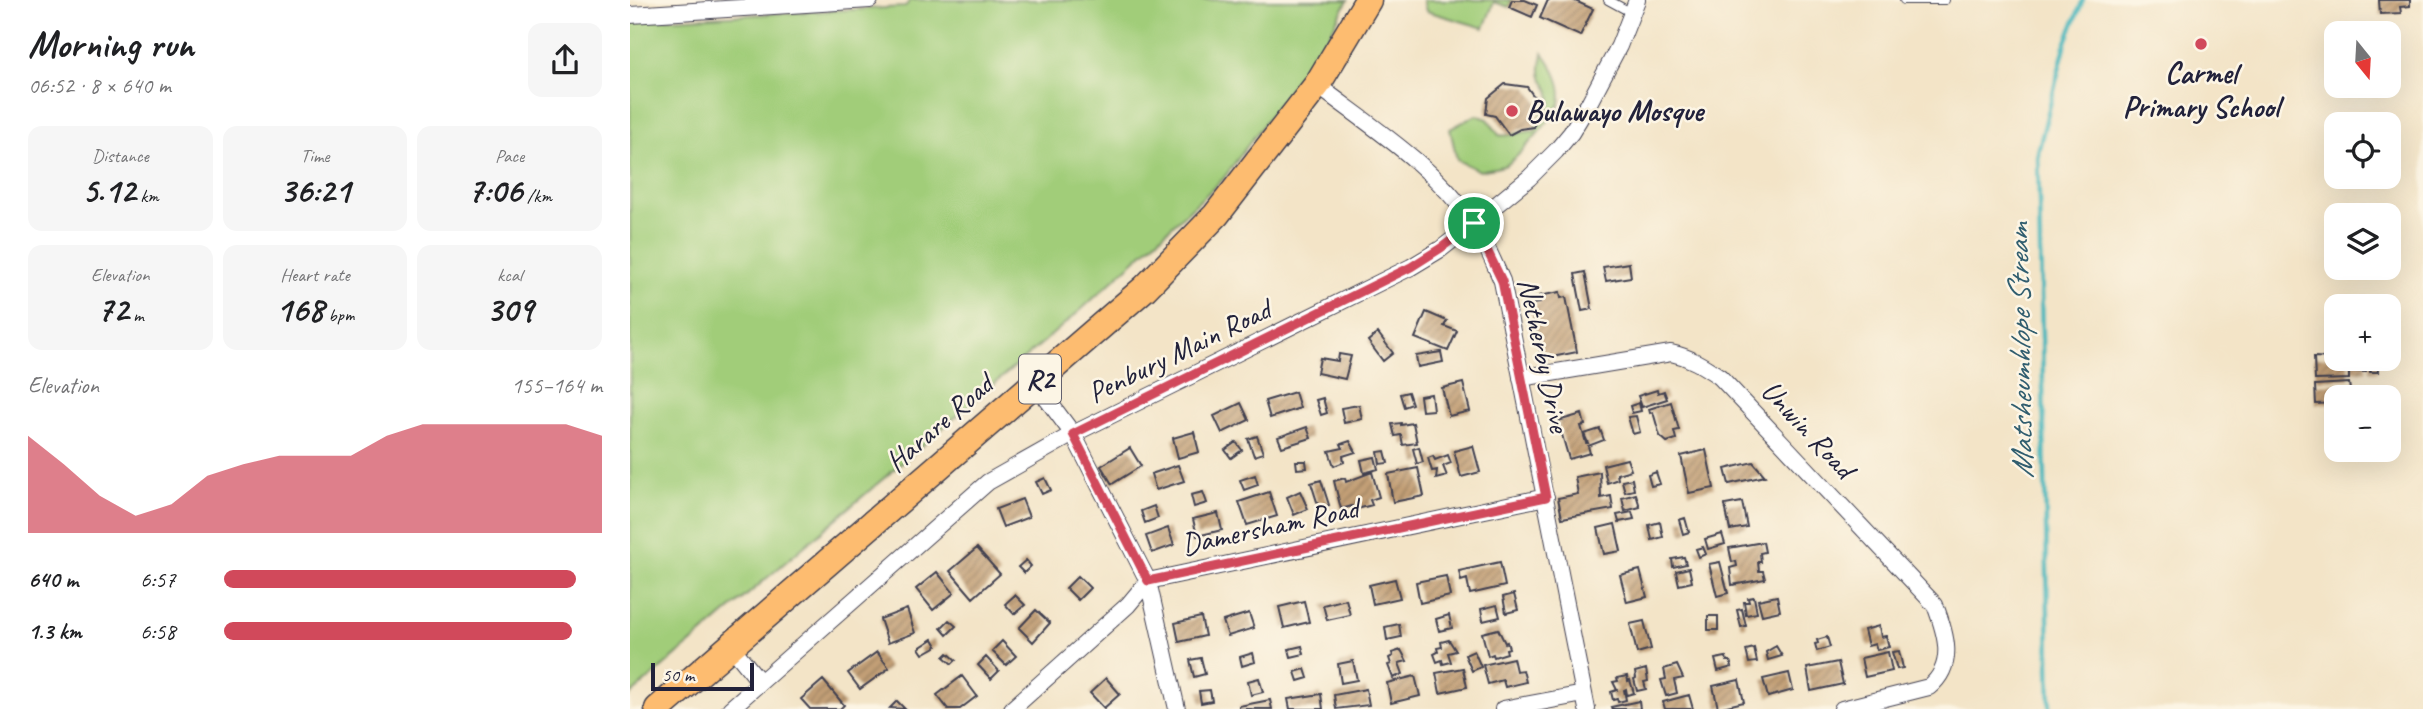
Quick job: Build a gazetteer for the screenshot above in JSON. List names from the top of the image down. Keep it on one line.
{"streets":{"highway":["R2","Harare Road"],"street":["Penbury Main Road","Netherby Drive","Unwin Road","Damersham Road"]},"crossings":[["Penbury Main Road","Netherby Drive"],["Netherby Drive","Harare Road"],["Netherby Drive","Unwin Road"],["Netherby Drive","Damersham Road"]],"water":["Matsheumhlope Stream"],"places":["Carmel Primary School","Bulawayo Mosque"],"scale_bar":"50 m","north":"bottom","page":{"heading":["Morning run","06:52 · 8 × 640 m"],"map_buttons":["+","−"],"stats":[["Distance","5.12 km"],["Time","36:21"],["Pace","7:06 /km"],["Elevation","72 m"],["Heart rate","168 bpm"],["kcal","309"]],"chart":["Elevation","155–164 m"],"list":[{"name":"640 m","note":"6:57"},{"name":"1.3 km","note":"6:58"}],"scale":"50 m"}}
